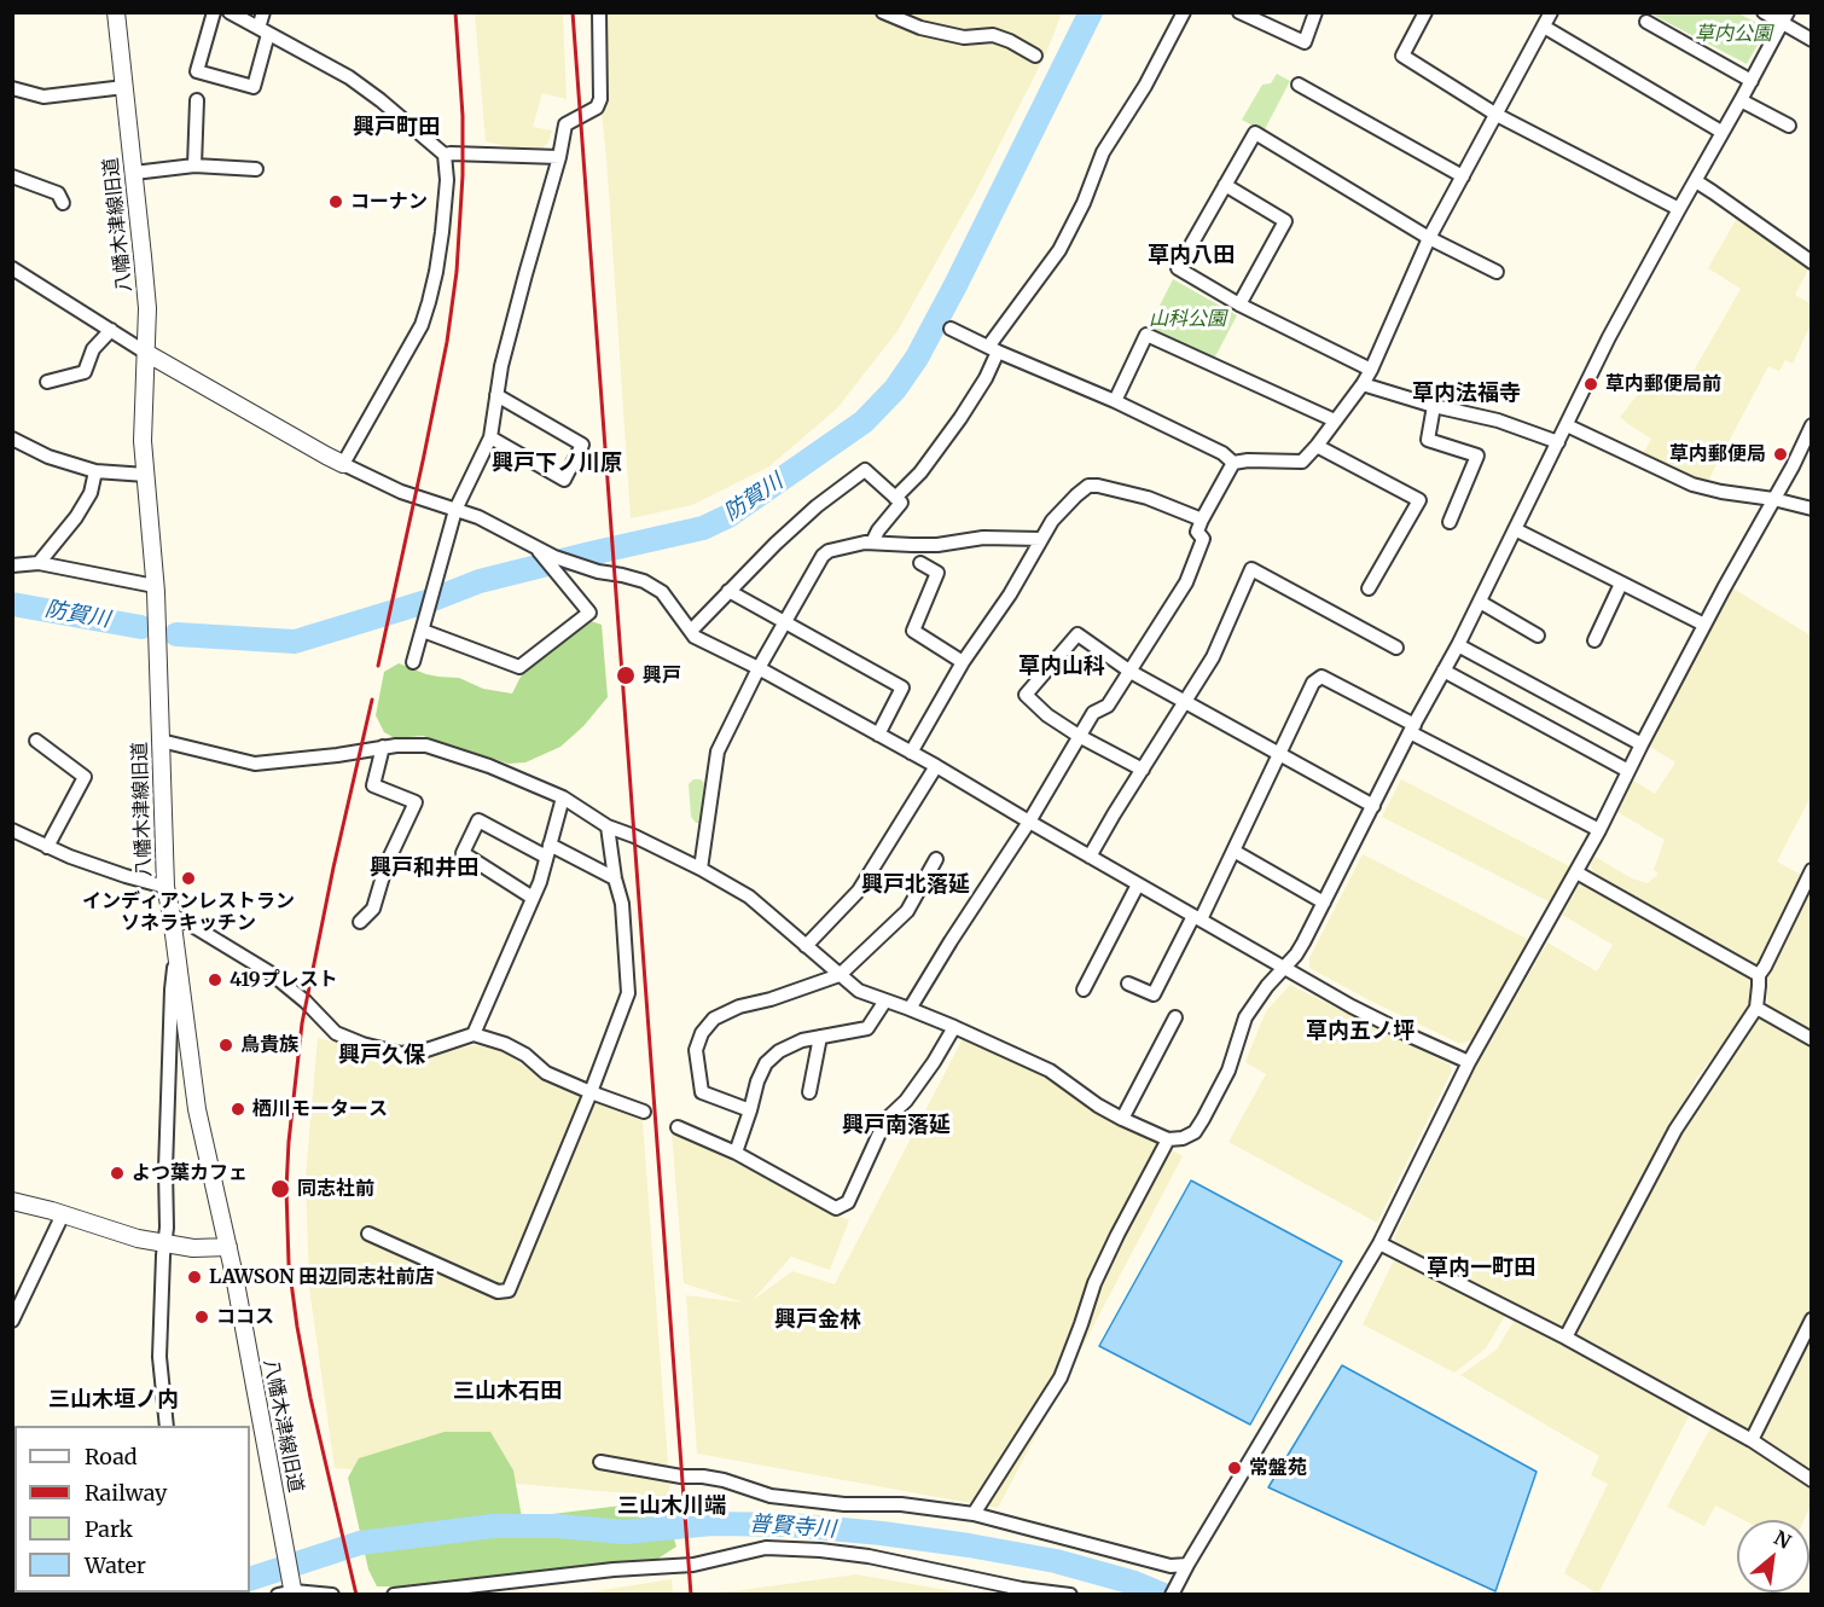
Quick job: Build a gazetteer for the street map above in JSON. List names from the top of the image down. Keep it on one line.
{"streets":{"street":["八幡木津線旧道"]},"districts":["興戸町田","草内八田","草内法福寺","興戸下ノ川原","草内山科","興戸和井田","興戸北落延","草内五ノ坪","興戸久保","興戸南落延","草内一町田","興戸金林","三山木石田","三山木垣ノ内","三山木川端"],"water":["防賀川","普賢寺川"],"parks":["草内公園","山科公園"],"places":["コーナン","草内郵便局前","草内郵便局","興戸","インディアンレストラン ソネラキッチン","419プレスト","鳥貴族","栖川モータース","よつ葉カフェ","同志社前","LAWSON 田辺同志社前店","ココス","常盤苑"],"legend":["Road","Railway","Park","Water"],"north":"top right"}
